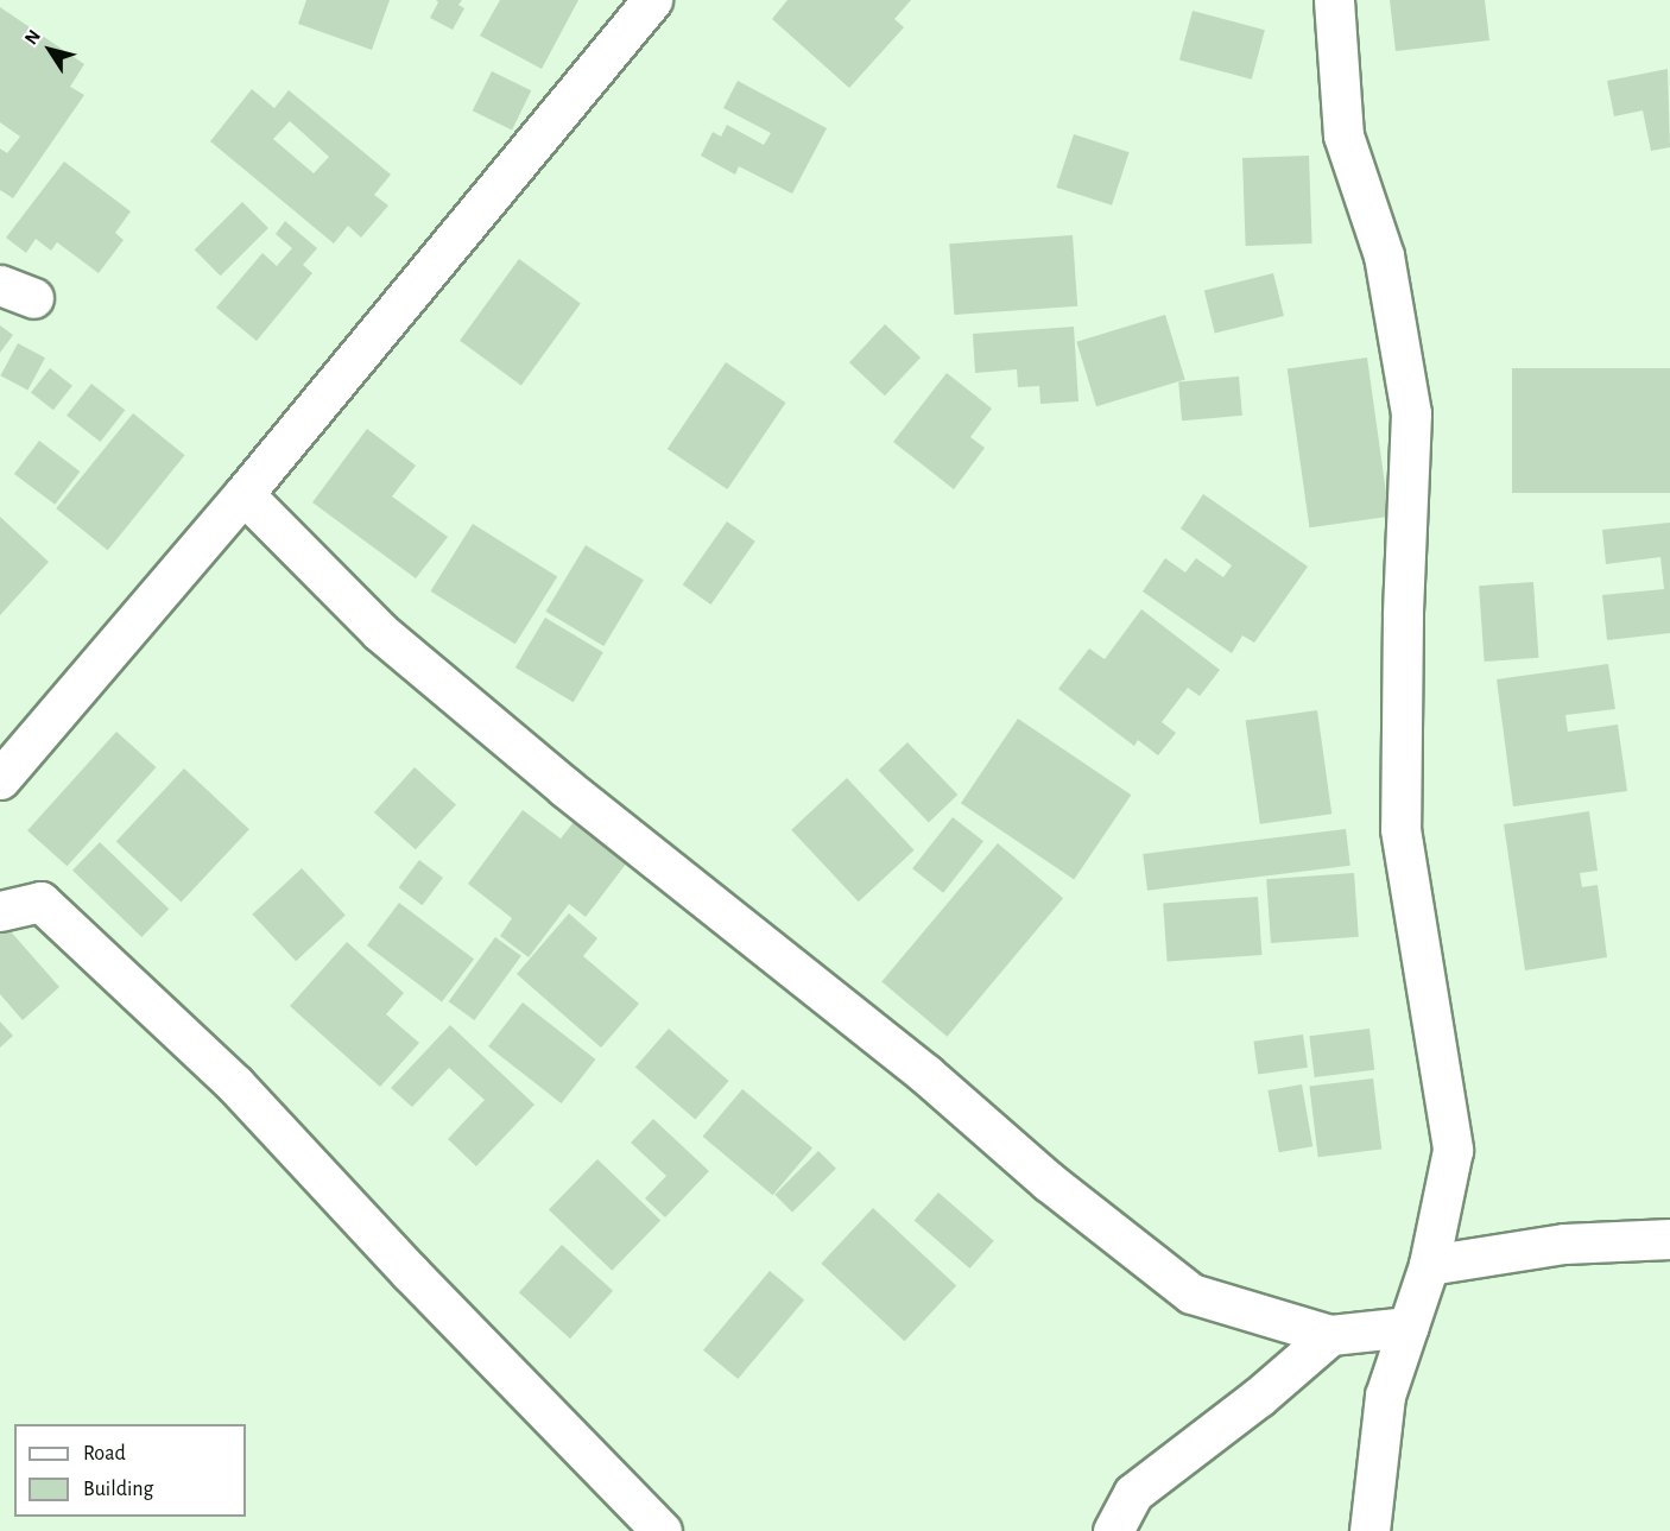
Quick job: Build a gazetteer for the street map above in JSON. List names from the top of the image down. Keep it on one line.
{"legend":["Road","Building"],"north":"top left"}
